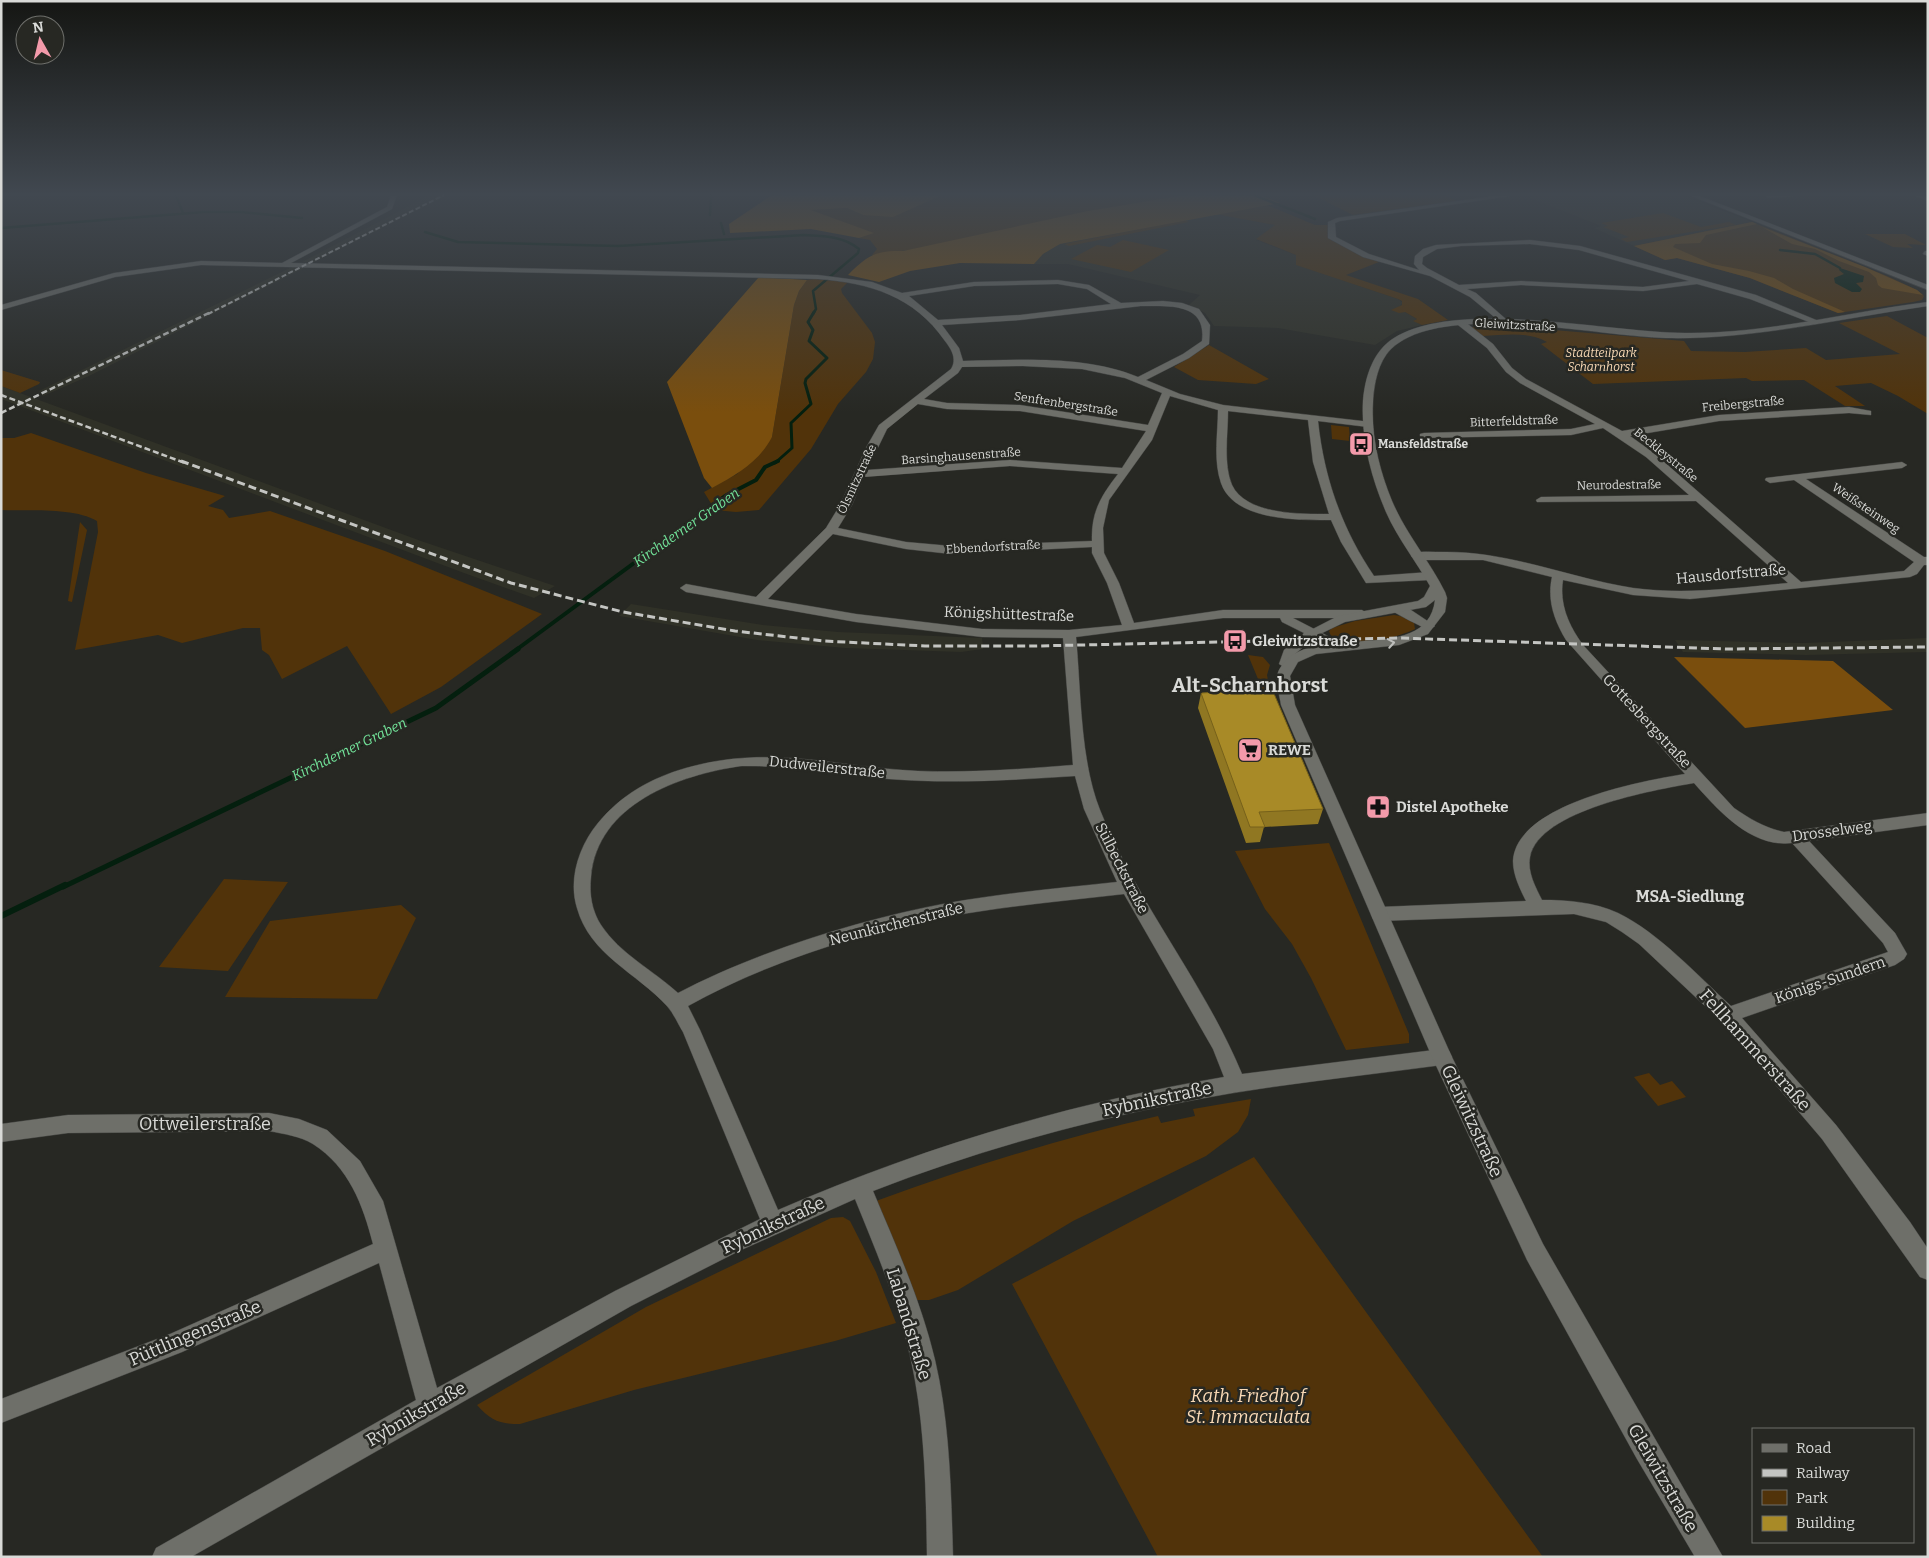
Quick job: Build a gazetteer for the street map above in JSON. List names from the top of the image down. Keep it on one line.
{"streets":{"street":["Gleiwitzstraße","Senftenbergstraße","Freibergstraße","Bitterfeldstraße","Beckleystraße","Barsinghausenstraße","Ölsnitzstraße","Neurodestraße","Weißsteinweg","Ebbendorfstraße","Hausdorfstraße","Königshüttestraße","Gottesbergstraße","Dudweilerstraße","Drosselweg","Sülbeckstraße","Neunkirchenstraße","Königs-Sundern","Fellhammerstraße","Rybnikstraße","Ottweilerstraße","Labandstraße","Püttlingenstraße"]},"crossings":[["Gleiwitzstraße","Beckleystraße"],["Gleiwitzstraße","Hausdorfstraße"],["Gleiwitzstraße","Königshüttestraße"],["Gleiwitzstraße","Fellhammerstraße"],["Gleiwitzstraße","Rybnikstraße"],["Senftenbergstraße","Ölsnitzstraße"],["Freibergstraße","Beckleystraße"],["Bitterfeldstraße","Beckleystraße"],["Beckleystraße","Neurodestraße"],["Beckleystraße","Hausdorfstraße"],["Barsinghausenstraße","Ölsnitzstraße"],["Ölsnitzstraße","Ebbendorfstraße"],["Ölsnitzstraße","Königshüttestraße"],["Weißsteinweg","Hausdorfstraße"],["Hausdorfstraße","Gottesbergstraße"],["Königshüttestraße","Sülbeckstraße"],["Gottesbergstraße","Drosselweg"],["Gottesbergstraße","Fellhammerstraße"],["Dudweilerstraße","Sülbeckstraße"],["Dudweilerstraße","Neunkirchenstraße"],["Dudweilerstraße","Rybnikstraße"],["Drosselweg","Königs-Sundern"],["Sülbeckstraße","Neunkirchenstraße"],["Sülbeckstraße","Rybnikstraße"],["Königs-Sundern","Fellhammerstraße"],["Rybnikstraße","Ottweilerstraße"],["Rybnikstraße","Labandstraße"],["Ottweilerstraße","Püttlingenstraße"]],"districts":["Alt-Scharnhorst","MSA-Siedlung"],"water":["Kirchderner Graben"],"parks":["Stadtteilpark Scharnhorst","Kath. Friedhof St. Immaculata"],"places":{"bus stop":["Mansfeldstraße","Gleiwitzstraße"],"supermarket":["REWE"],"pharmacy":["Distel Apotheke"]},"legend":["Road","Railway","Park","Building"],"north":"top"}
